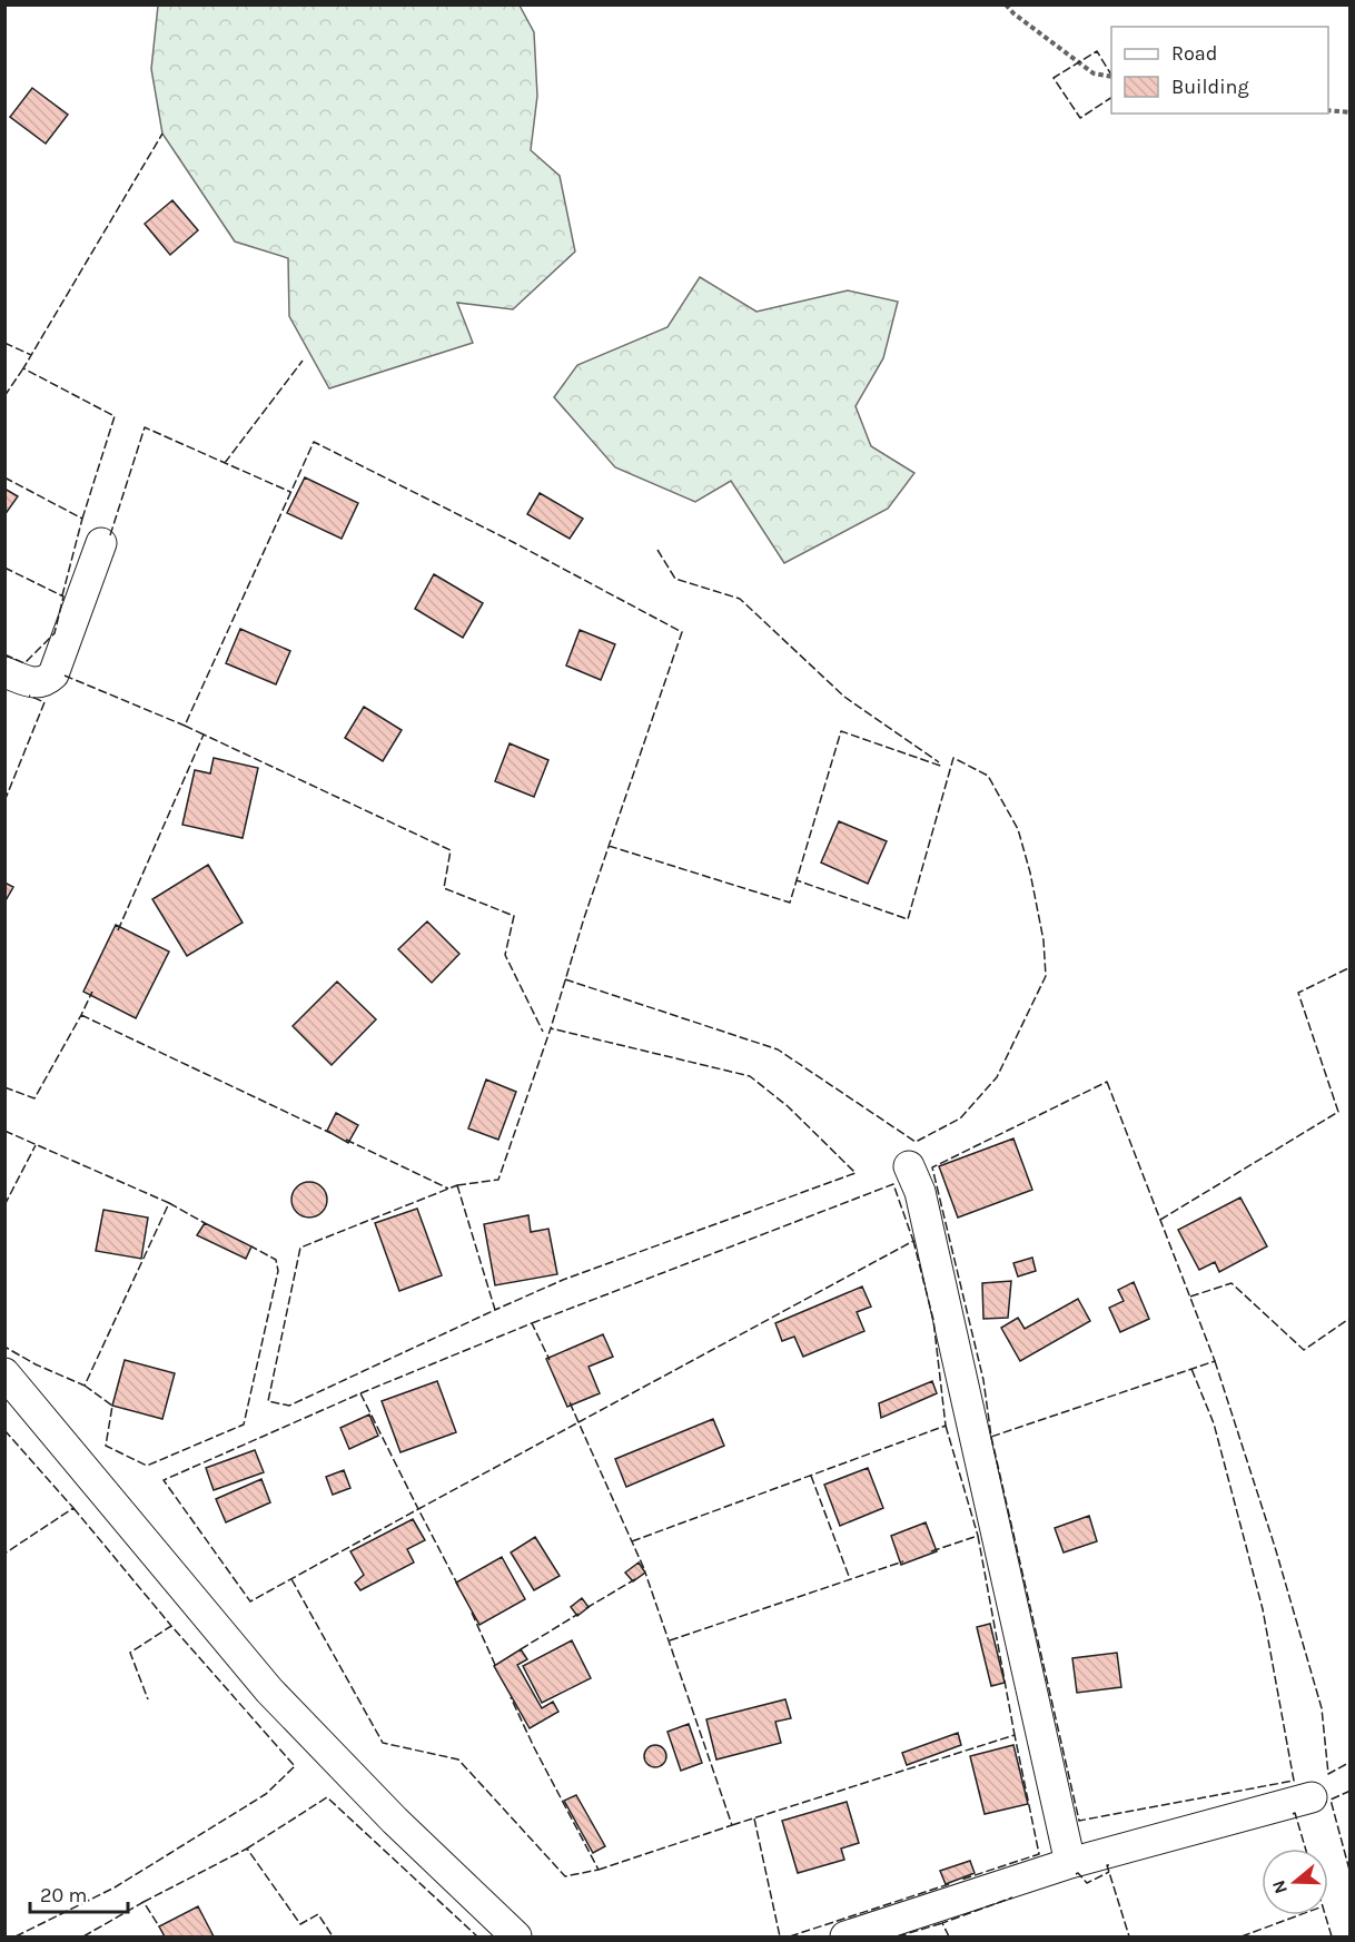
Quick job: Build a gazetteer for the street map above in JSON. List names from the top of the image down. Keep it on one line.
{"legend":["Road","Building"],"scale_bar":"20 m","north":"left"}
